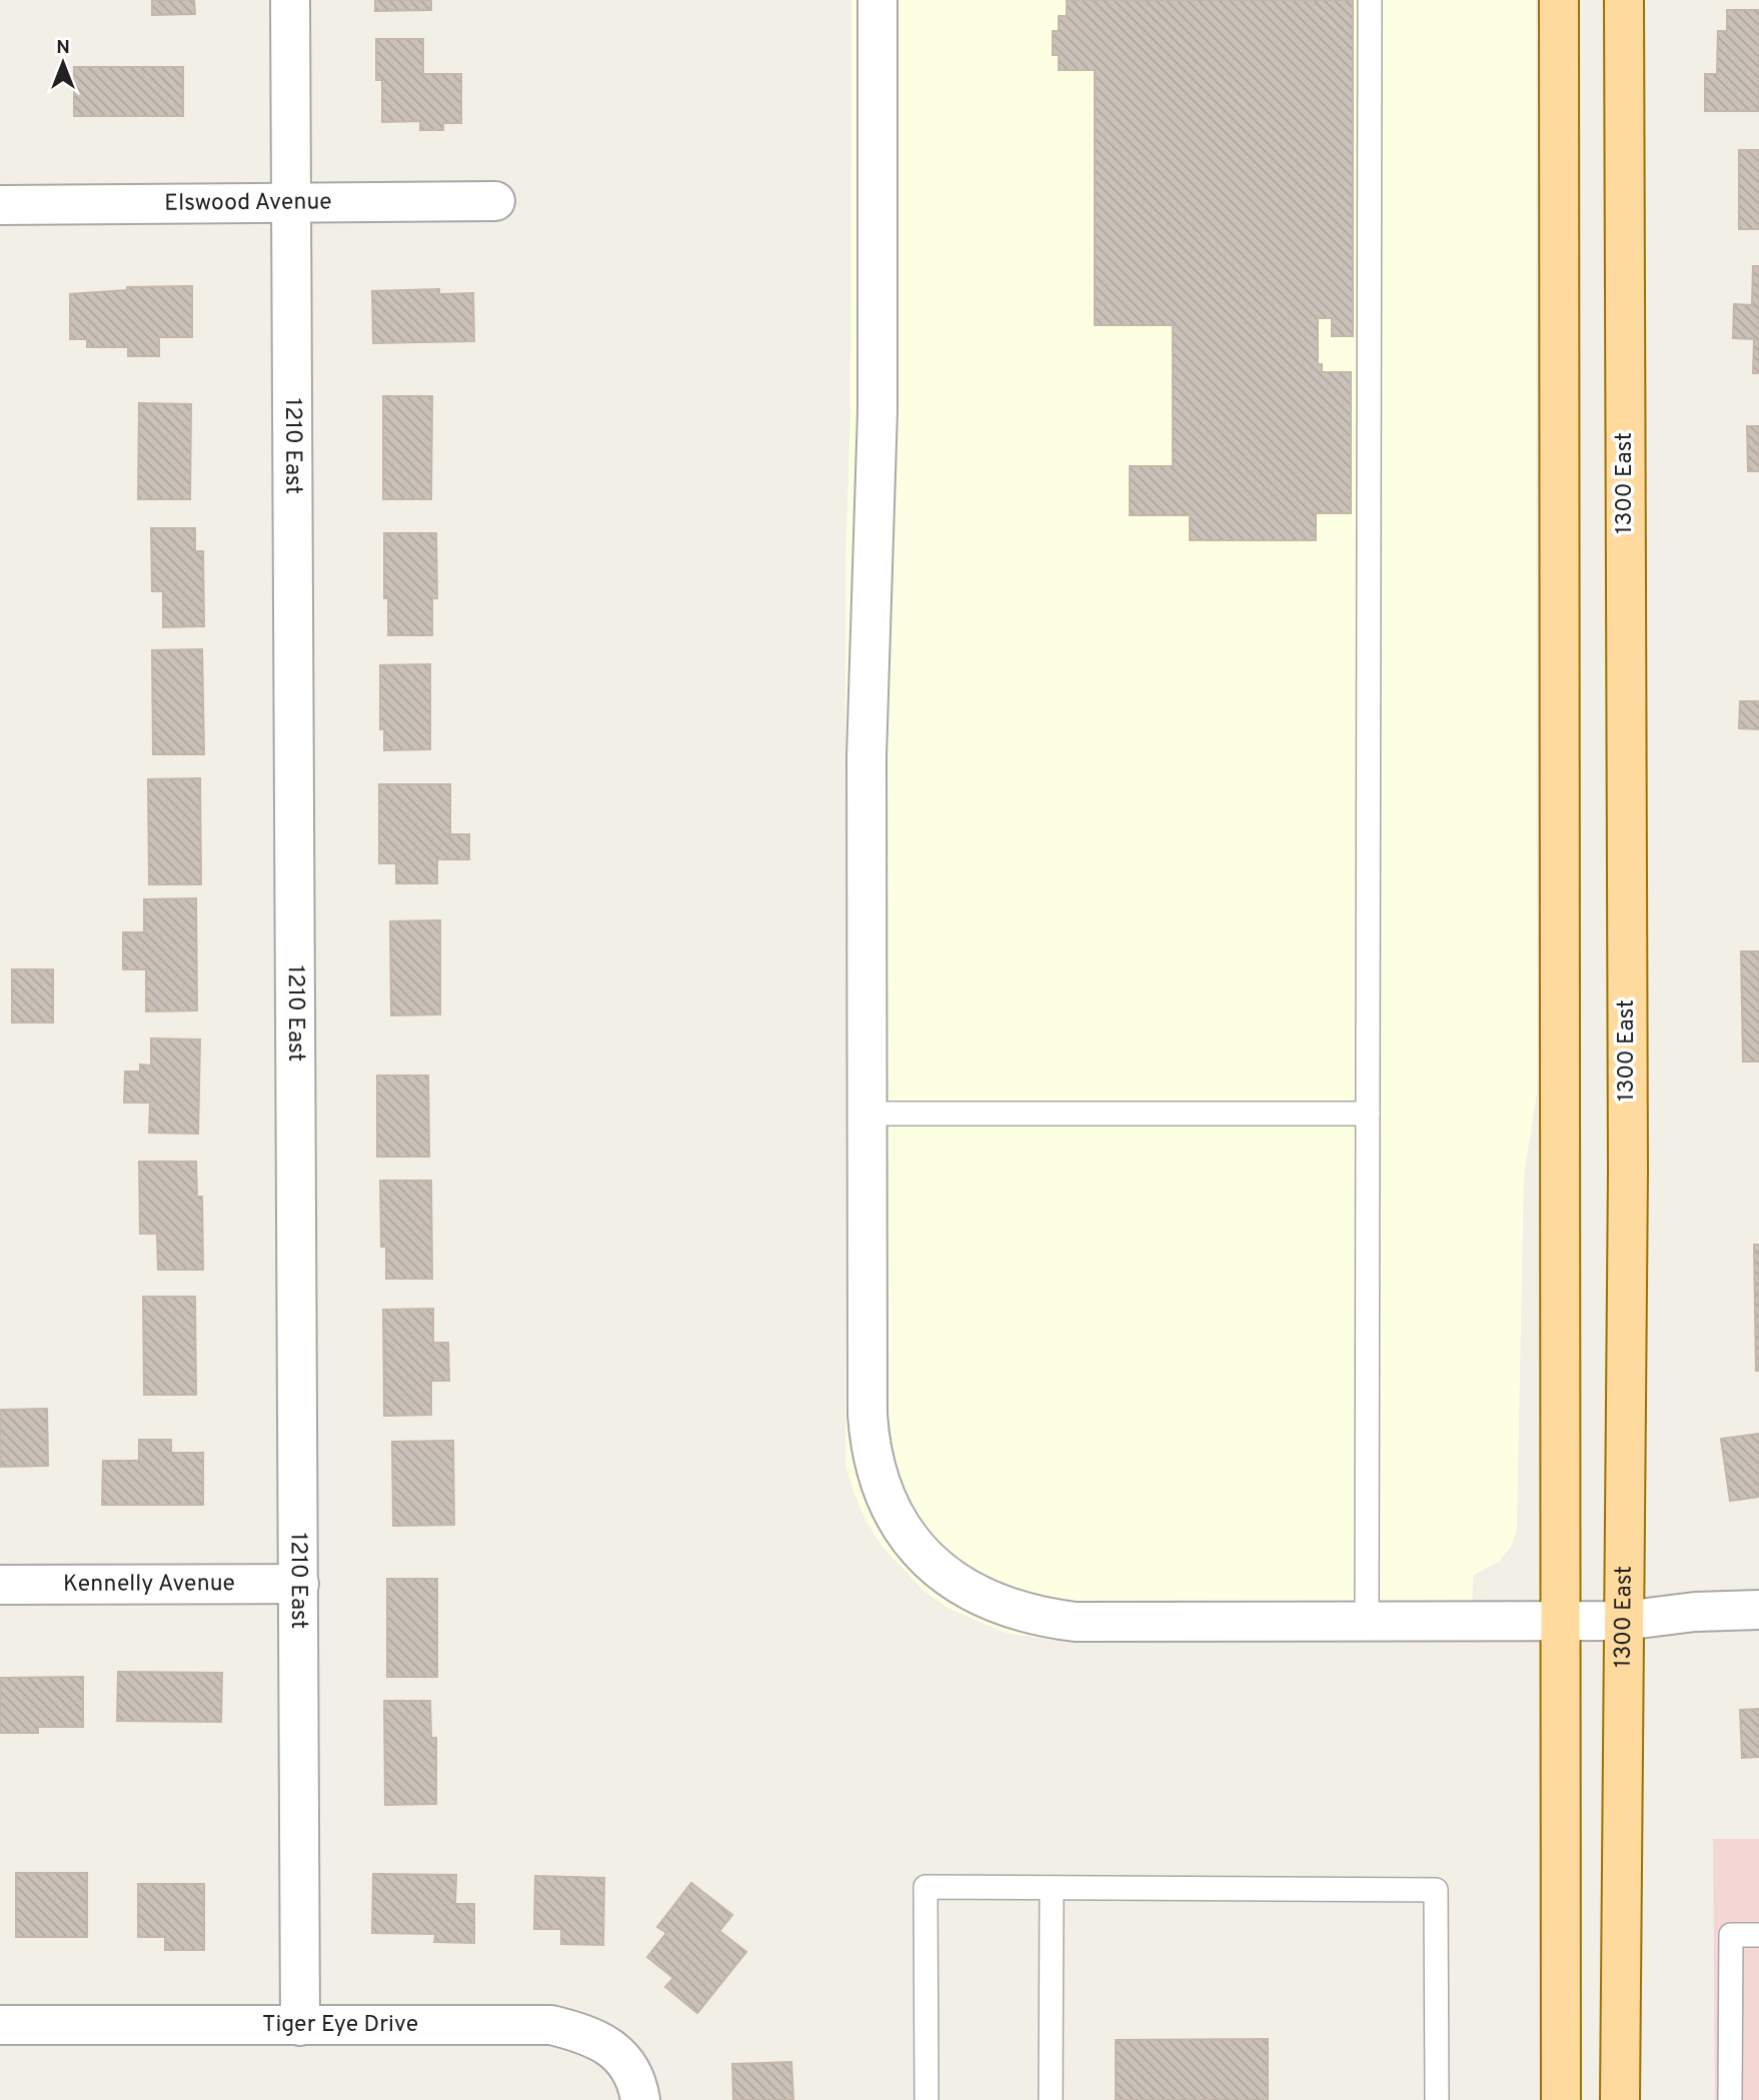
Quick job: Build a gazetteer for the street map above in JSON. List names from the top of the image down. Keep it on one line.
{"streets":{"main road":["1300 East"],"street":["Elswood Avenue","1210 East","Kennelly Avenue","Tiger Eye Drive"]},"crossings":[["Elswood Avenue","1210 East"],["1210 East","Kennelly Avenue"],["1210 East","Tiger Eye Drive"]],"north":"top"}
